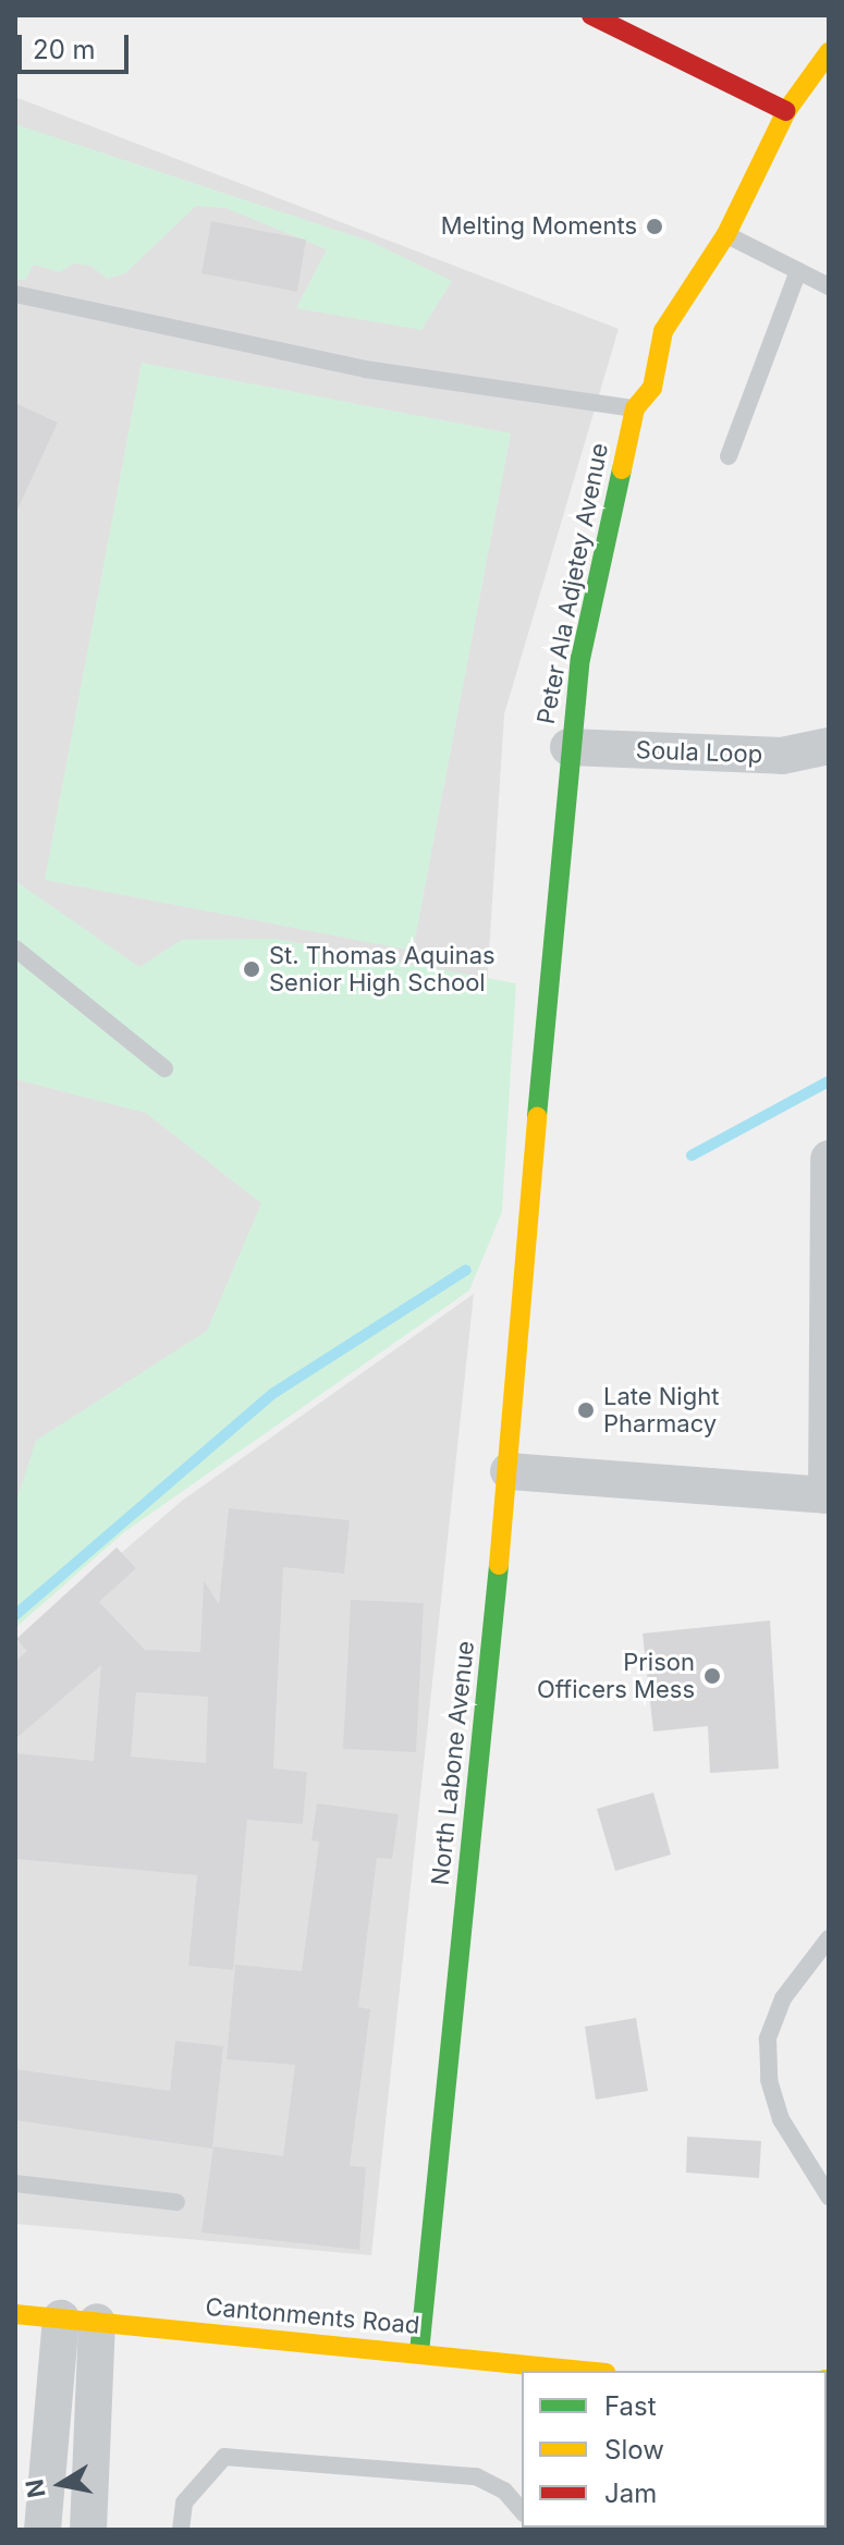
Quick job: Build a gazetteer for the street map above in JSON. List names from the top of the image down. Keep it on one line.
{"streets":{"street":["Peter Ala Adjetey Avenue","Soula Loop","North Labone Avenue","Cantonments Road"]},"crossings":[["Peter Ala Adjetey Avenue","Soula Loop"],["Peter Ala Adjetey Avenue","North Labone Avenue"],["North Labone Avenue","Cantonments Road"]],"places":["Melting Moments","St. Thomas Aquinas Senior High School","Late Night Pharmacy","Prison Officers Mess"],"legend":["Fast","Slow","Jam"],"scale_bar":"20 m","north":"left"}
